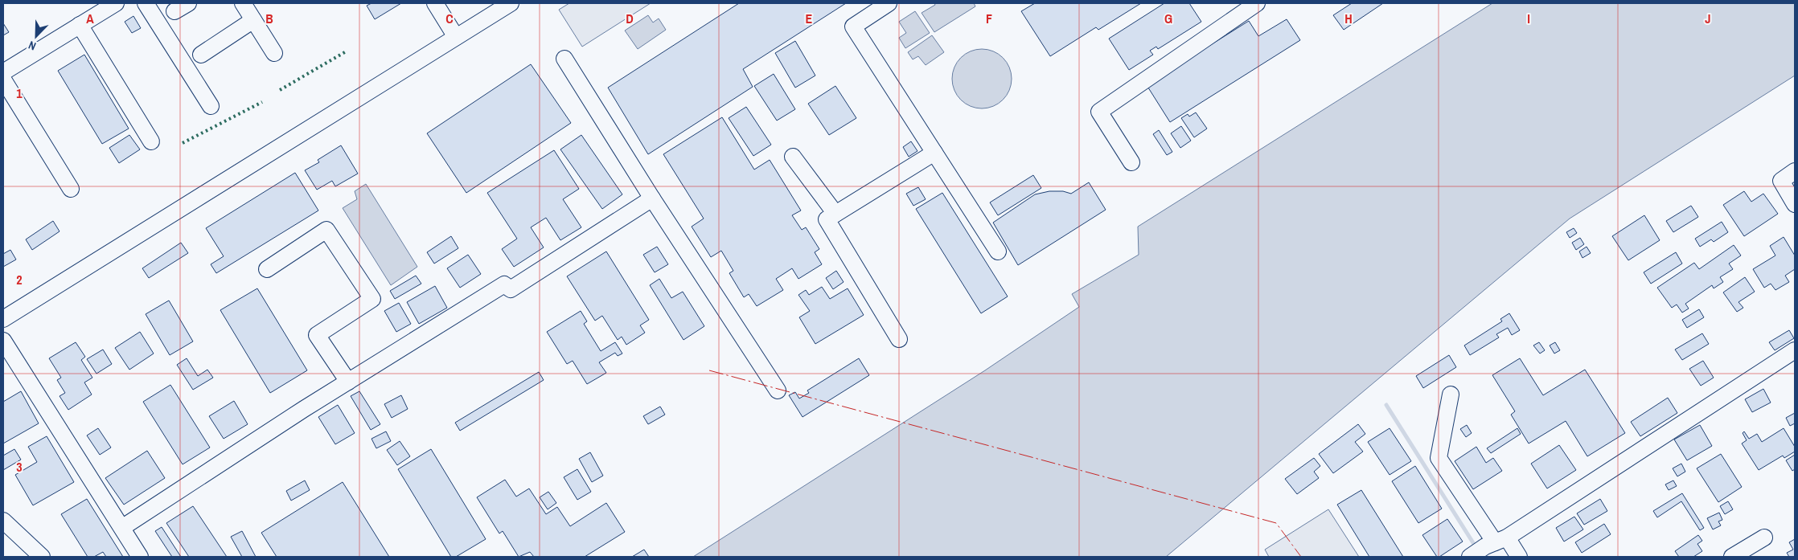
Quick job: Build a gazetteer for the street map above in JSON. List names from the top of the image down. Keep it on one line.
{"north":"bottom left","grid":{"columns":["A","B","C","D","E","F","G","H","I","J"],"rows":["1","2","3"]}}
